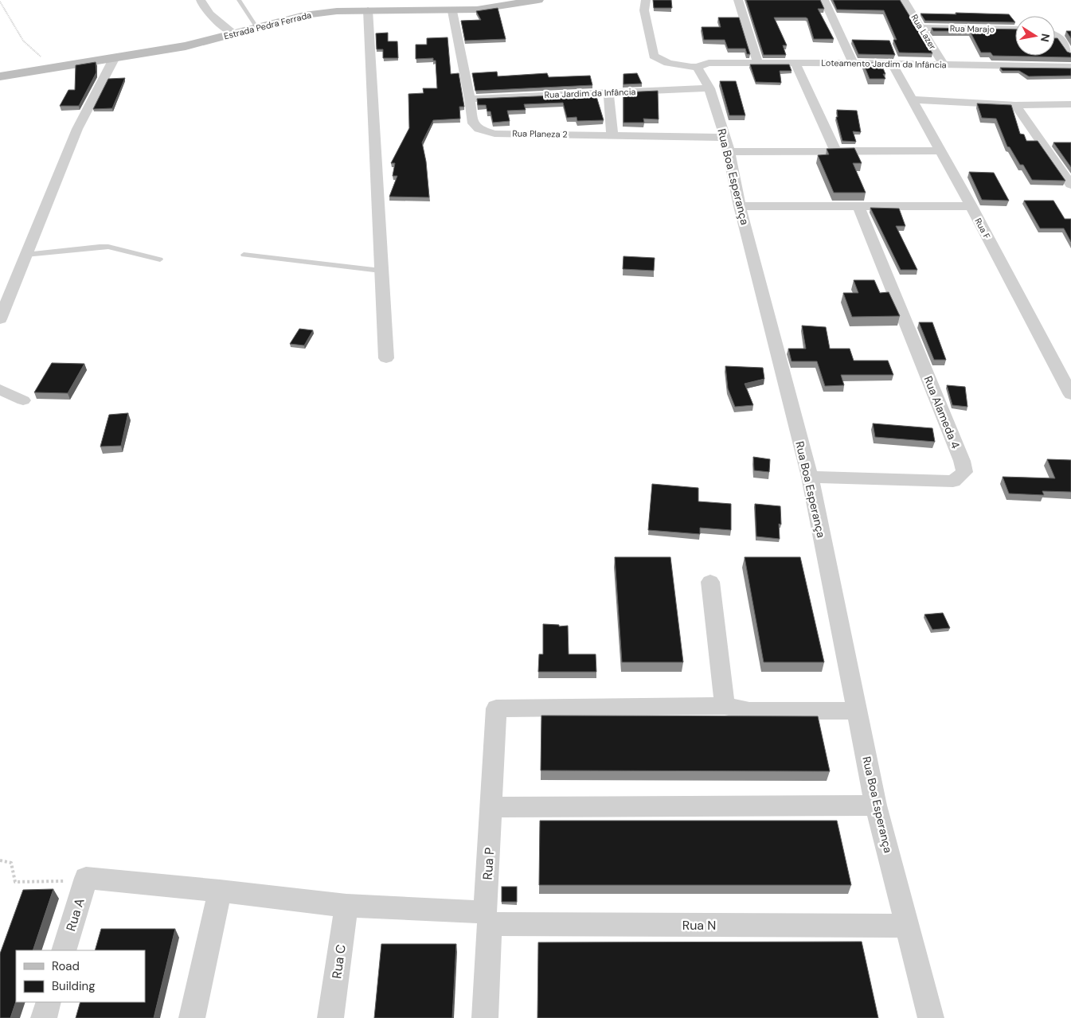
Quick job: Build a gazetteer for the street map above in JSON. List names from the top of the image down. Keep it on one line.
{"streets":{"street":["Estrada Pedra Ferrada","Rua Marajo","Rua Lazer","Loteamento Jardim da Infância","Rua Jardim da Infância","Rua Planeza 2","Rua Boa Esperança","Rua F","Rua Alameda 4","Rua P","Rua A","Rua N","Rua C"]},"crossings":[["Estrada Pedra Ferrada","Rua Planeza 2"],["Rua Marajo","Rua Lazer"],["Rua Lazer","Loteamento Jardim da Infância"],["Loteamento Jardim da Infância","Rua Boa Esperança"],["Loteamento Jardim da Infância","Rua F"],["Rua Jardim da Infância","Rua Planeza 2"],["Rua Jardim da Infância","Rua Boa Esperança"],["Rua Planeza 2","Rua Boa Esperança"],["Rua Planeza 2","Rua F"],["Rua Boa Esperança","Rua Alameda 4"],["Rua Boa Esperança","Rua N"],["Rua P","Rua N"],["Rua A","Rua N"],["Rua N","Rua C"]],"legend":["Road","Building"],"north":"right"}
